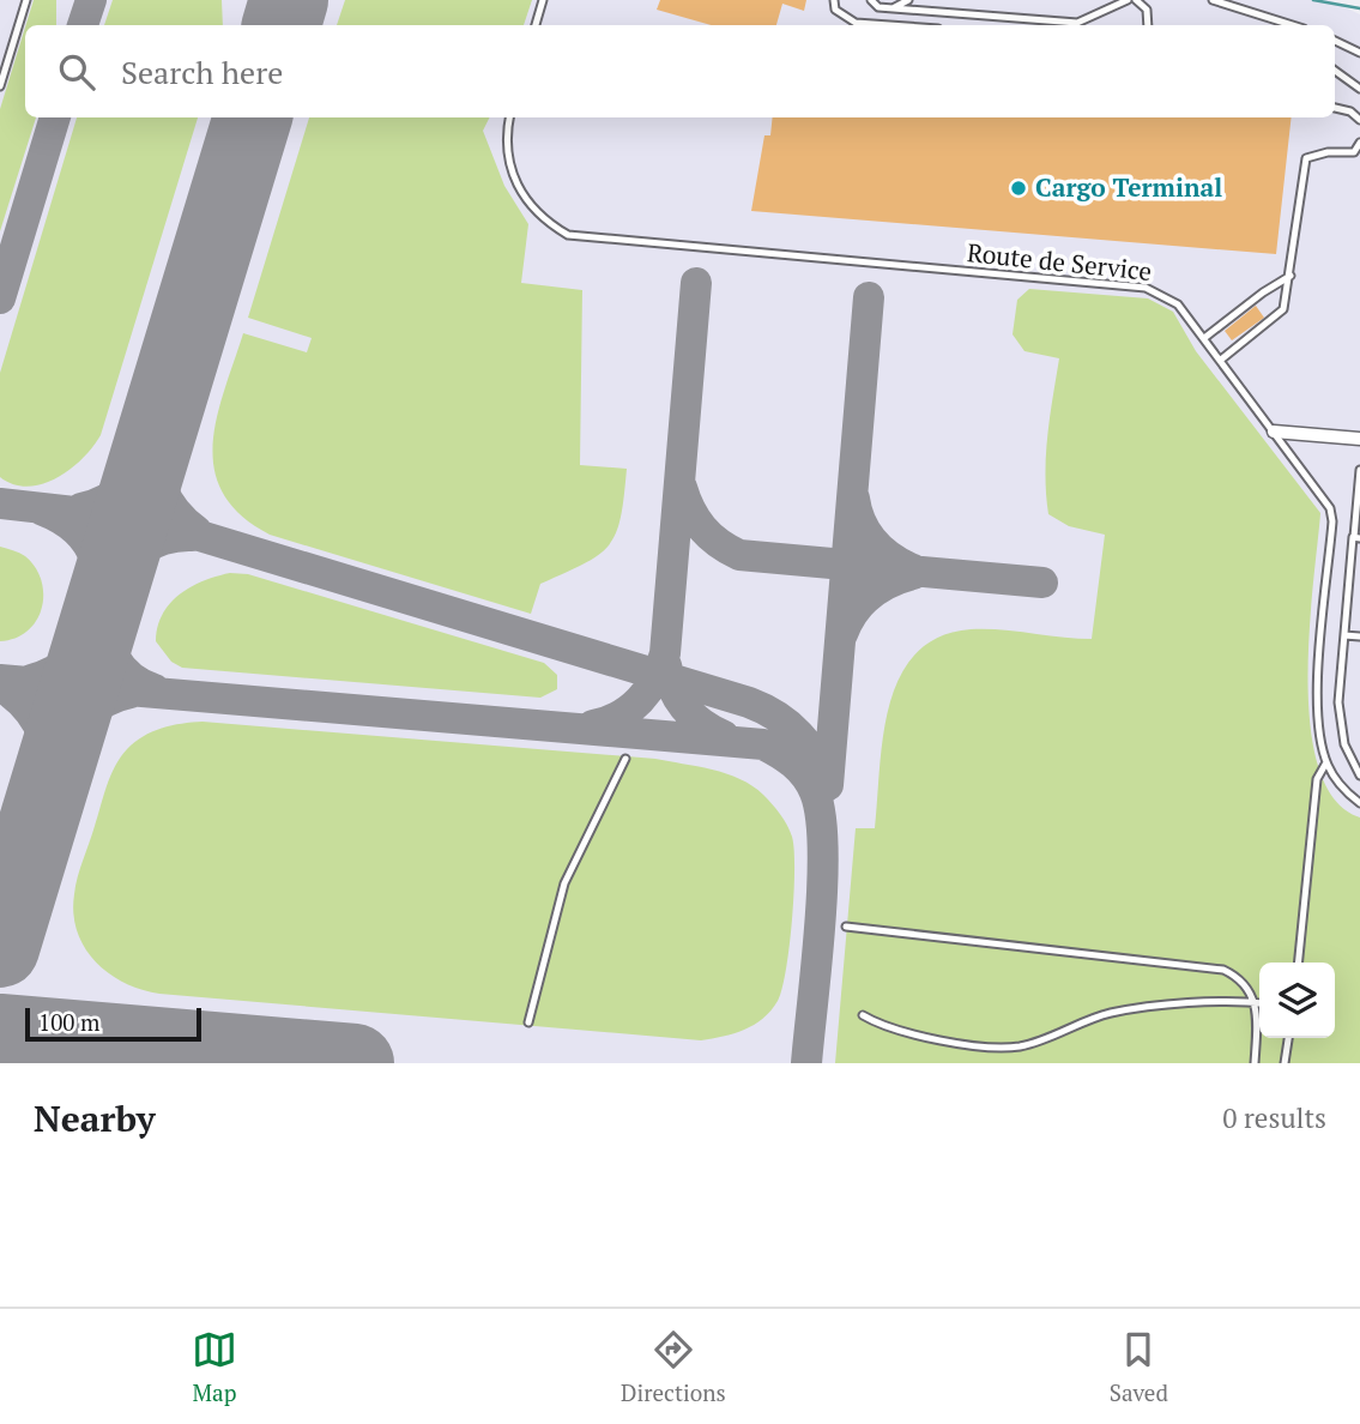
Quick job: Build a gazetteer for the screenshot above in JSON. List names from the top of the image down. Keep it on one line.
{"streets":{"lane":["Route de Service"]},"places":["Cargo Terminal"],"scale_bar":"100 m","page":{"search":"Search here","scale":"100 m","heading":["Nearby","0 results"],"nav":["Map","Directions","Saved"]}}
